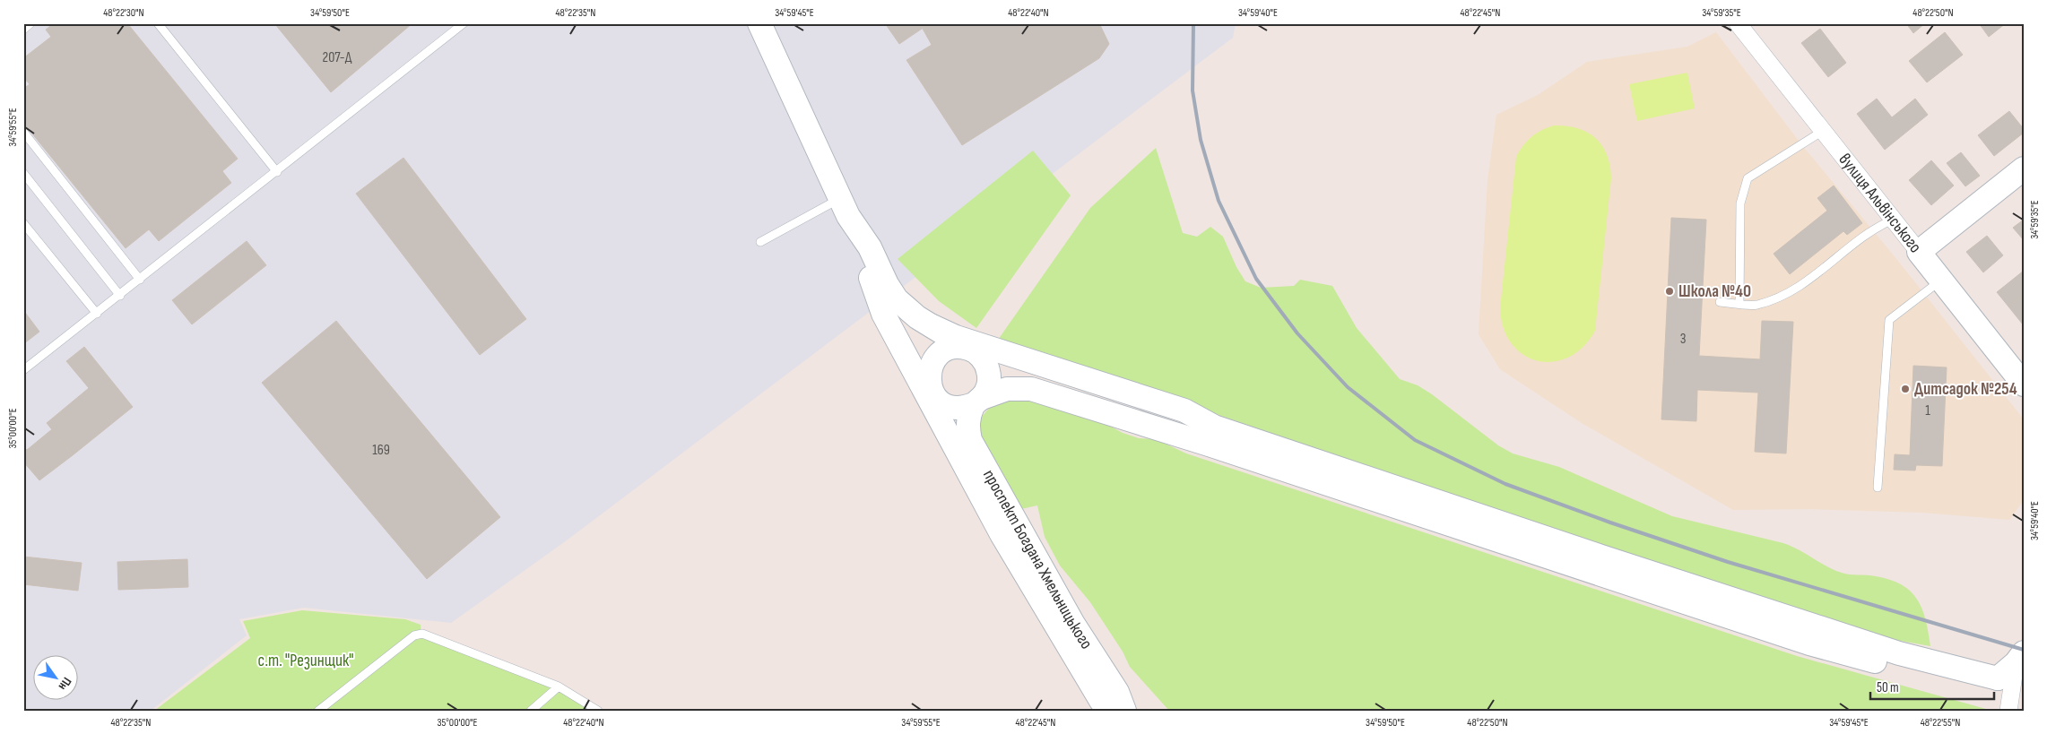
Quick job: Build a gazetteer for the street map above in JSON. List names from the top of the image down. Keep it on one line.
{"streets":{"street":["вулиця Альвінського","проспект Богдана Хмельницького"]},"parks":["с.т. \"Резинщик\""],"places":["Школа №40","Дитсадок №254"],"house_numbers":["207-Д","3","1","169"],"scale_bar":"50 m","north":"bottom right","coordinates":["48°22'30\"N","34°59'50\"E","48°22'35\"N","34°59'45\"E","48°22'40\"N","34°59'40\"E","48°22'45\"N","34°59'35\"E","48°22'50\"N","34°59'55\"E","35°00'00\"E","48°22'55\"N"]}
